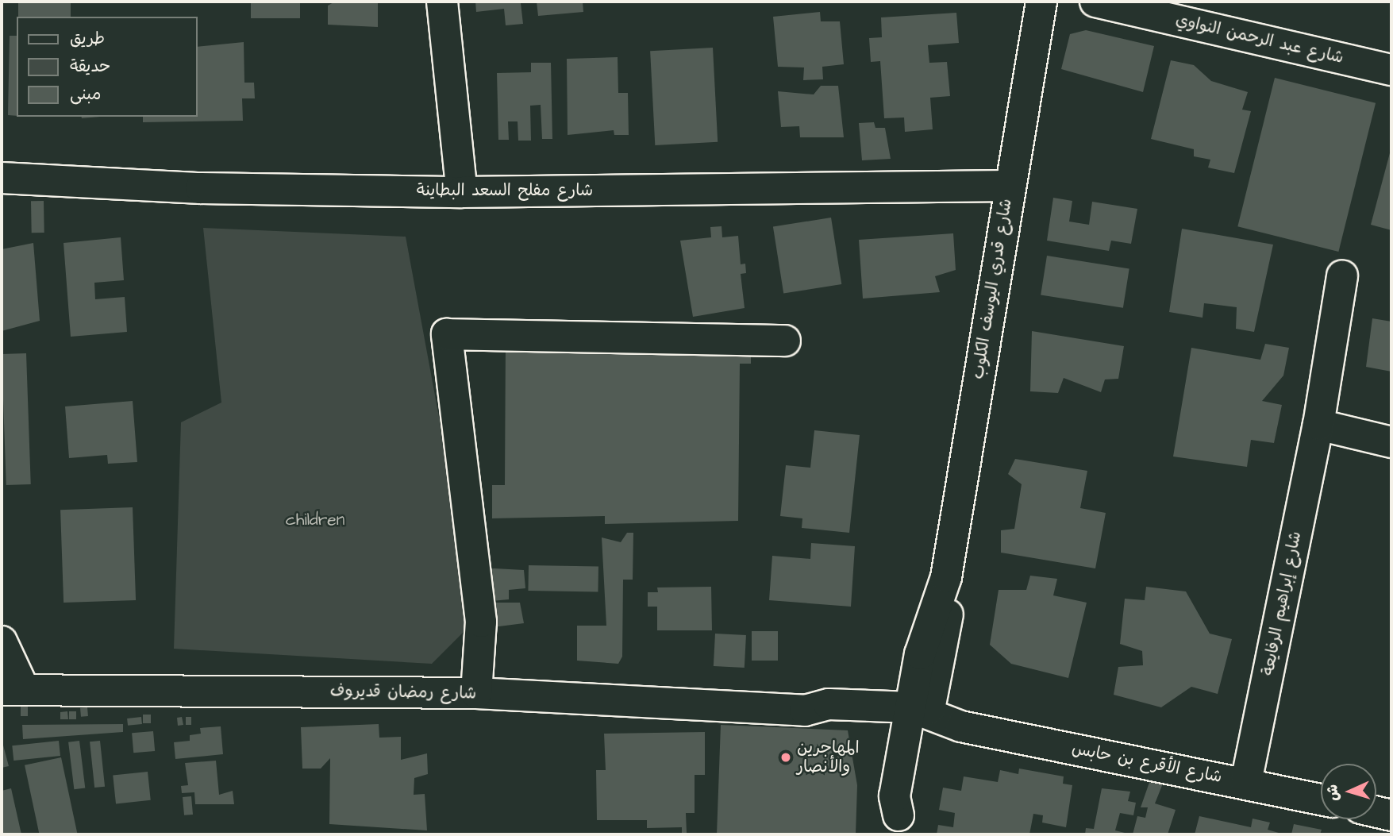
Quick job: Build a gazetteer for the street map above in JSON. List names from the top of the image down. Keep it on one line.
{"streets":{"street":["شارع عبد الرحمن النواوي","شارع مفلح السعد البطاينة","شارع قدري اليوسف الكلوب","شارع إبراهيم الرفايعة","شارع رمضان قديروف","شارع الأقرع بن حابس"]},"crossings":[["شارع مفلح السعد البطاينة","شارع قدري اليوسف الكلوب"],["شارع قدري اليوسف الكلوب","شارع رمضان قديروف"],["شارع قدري اليوسف الكلوب","شارع الأقرع بن حابس"],["شارع إبراهيم الرفايعة","شارع الأقرع بن حابس"],["شارع رمضان قديروف","شارع الأقرع بن حابس"]],"parks":["children"],"places":["المهاجرين والأنصار"],"legend":["طريق","حديقة","مبنى"],"north":"left"}
